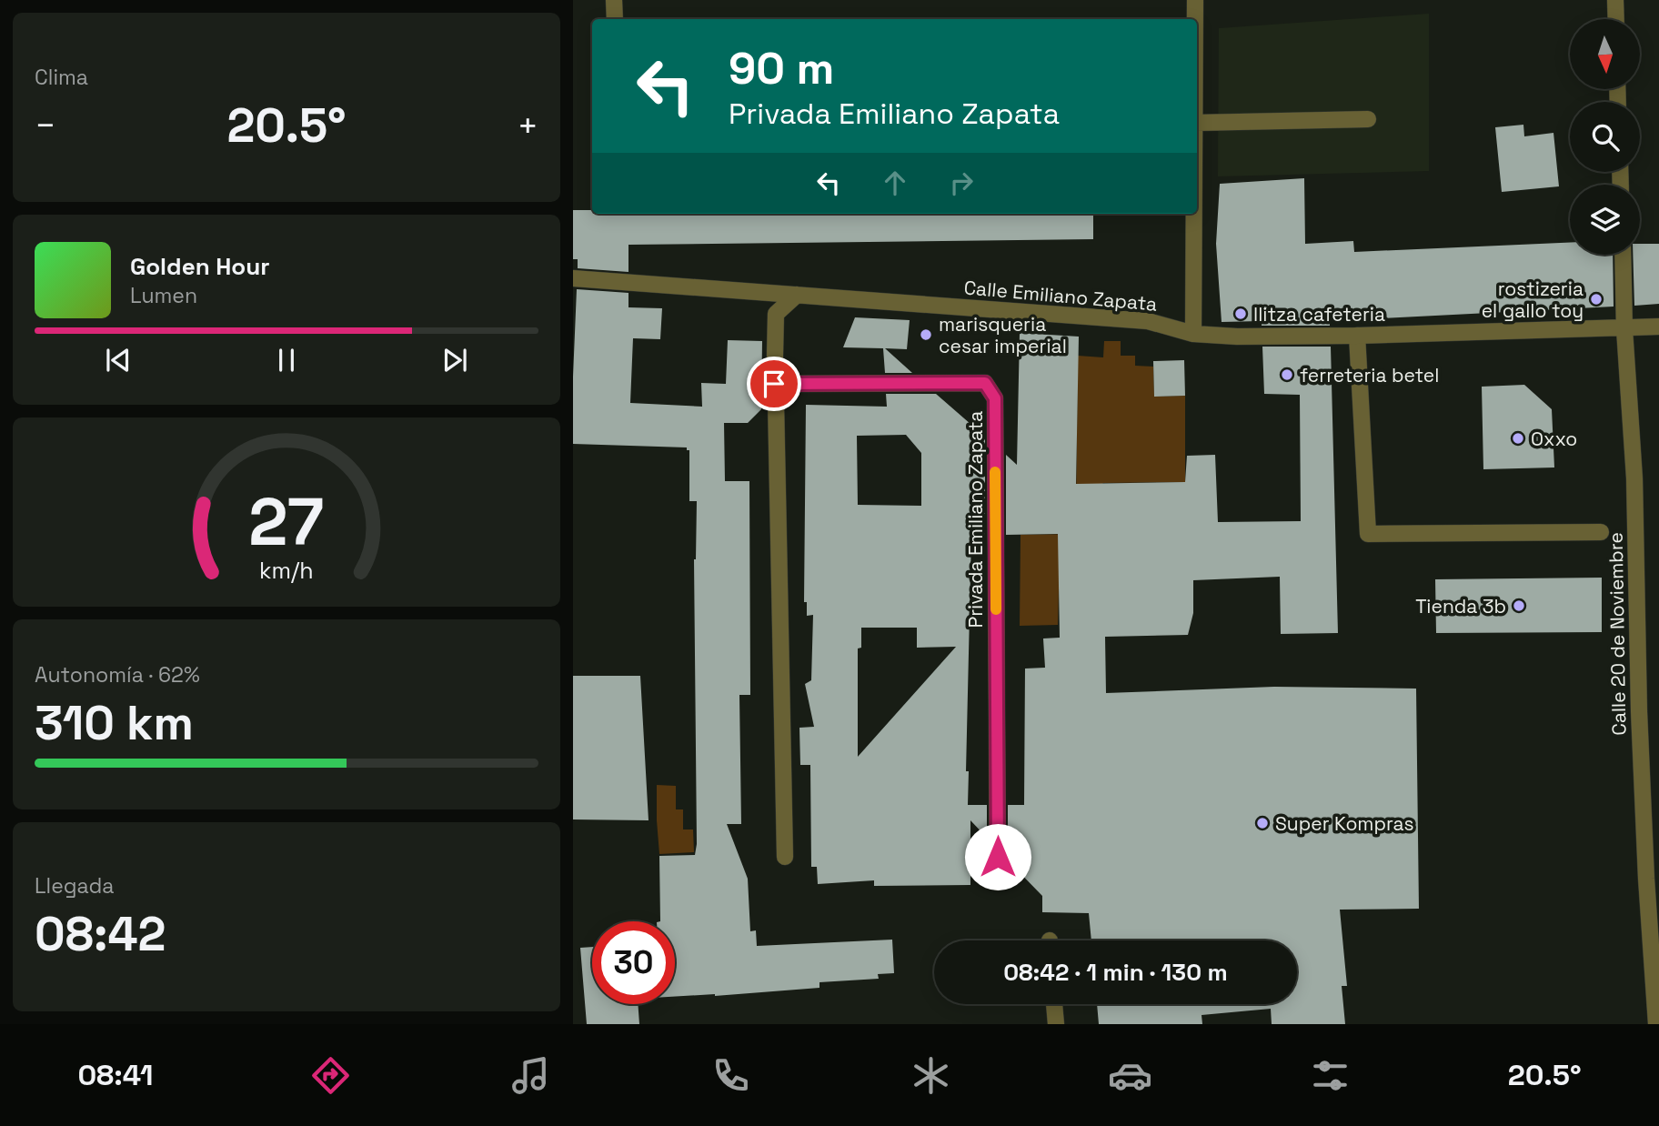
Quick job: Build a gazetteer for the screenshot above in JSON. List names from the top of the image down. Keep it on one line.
{"streets":{"street":["Calle Emiliano Zapata","Privada Emiliano Zapata","Calle 20 de Noviembre"]},"crossings":[["Calle Emiliano Zapata","Calle 20 de Noviembre"]],"places":["rostizeria el gallo toy","llitza cafeteria","marisqueria cesar imperial","ferreteria betel","Oxxo","Tienda 3b","Super Kompras"],"north":"bottom","page":{"tile":["Clima",["Autonomía · 62%","310 km"],["Llegada","08:42"]],"turn":["90 m","Privada Emiliano Zapata"],"heat":["−","20.5°","+"],"song":["Golden Hour","Lumen"],"limit":"30","trip":"08:42 · 1 min · 130 m","tabs":["08:41","20.5°"],"gauge":["27","km/h"]}}
